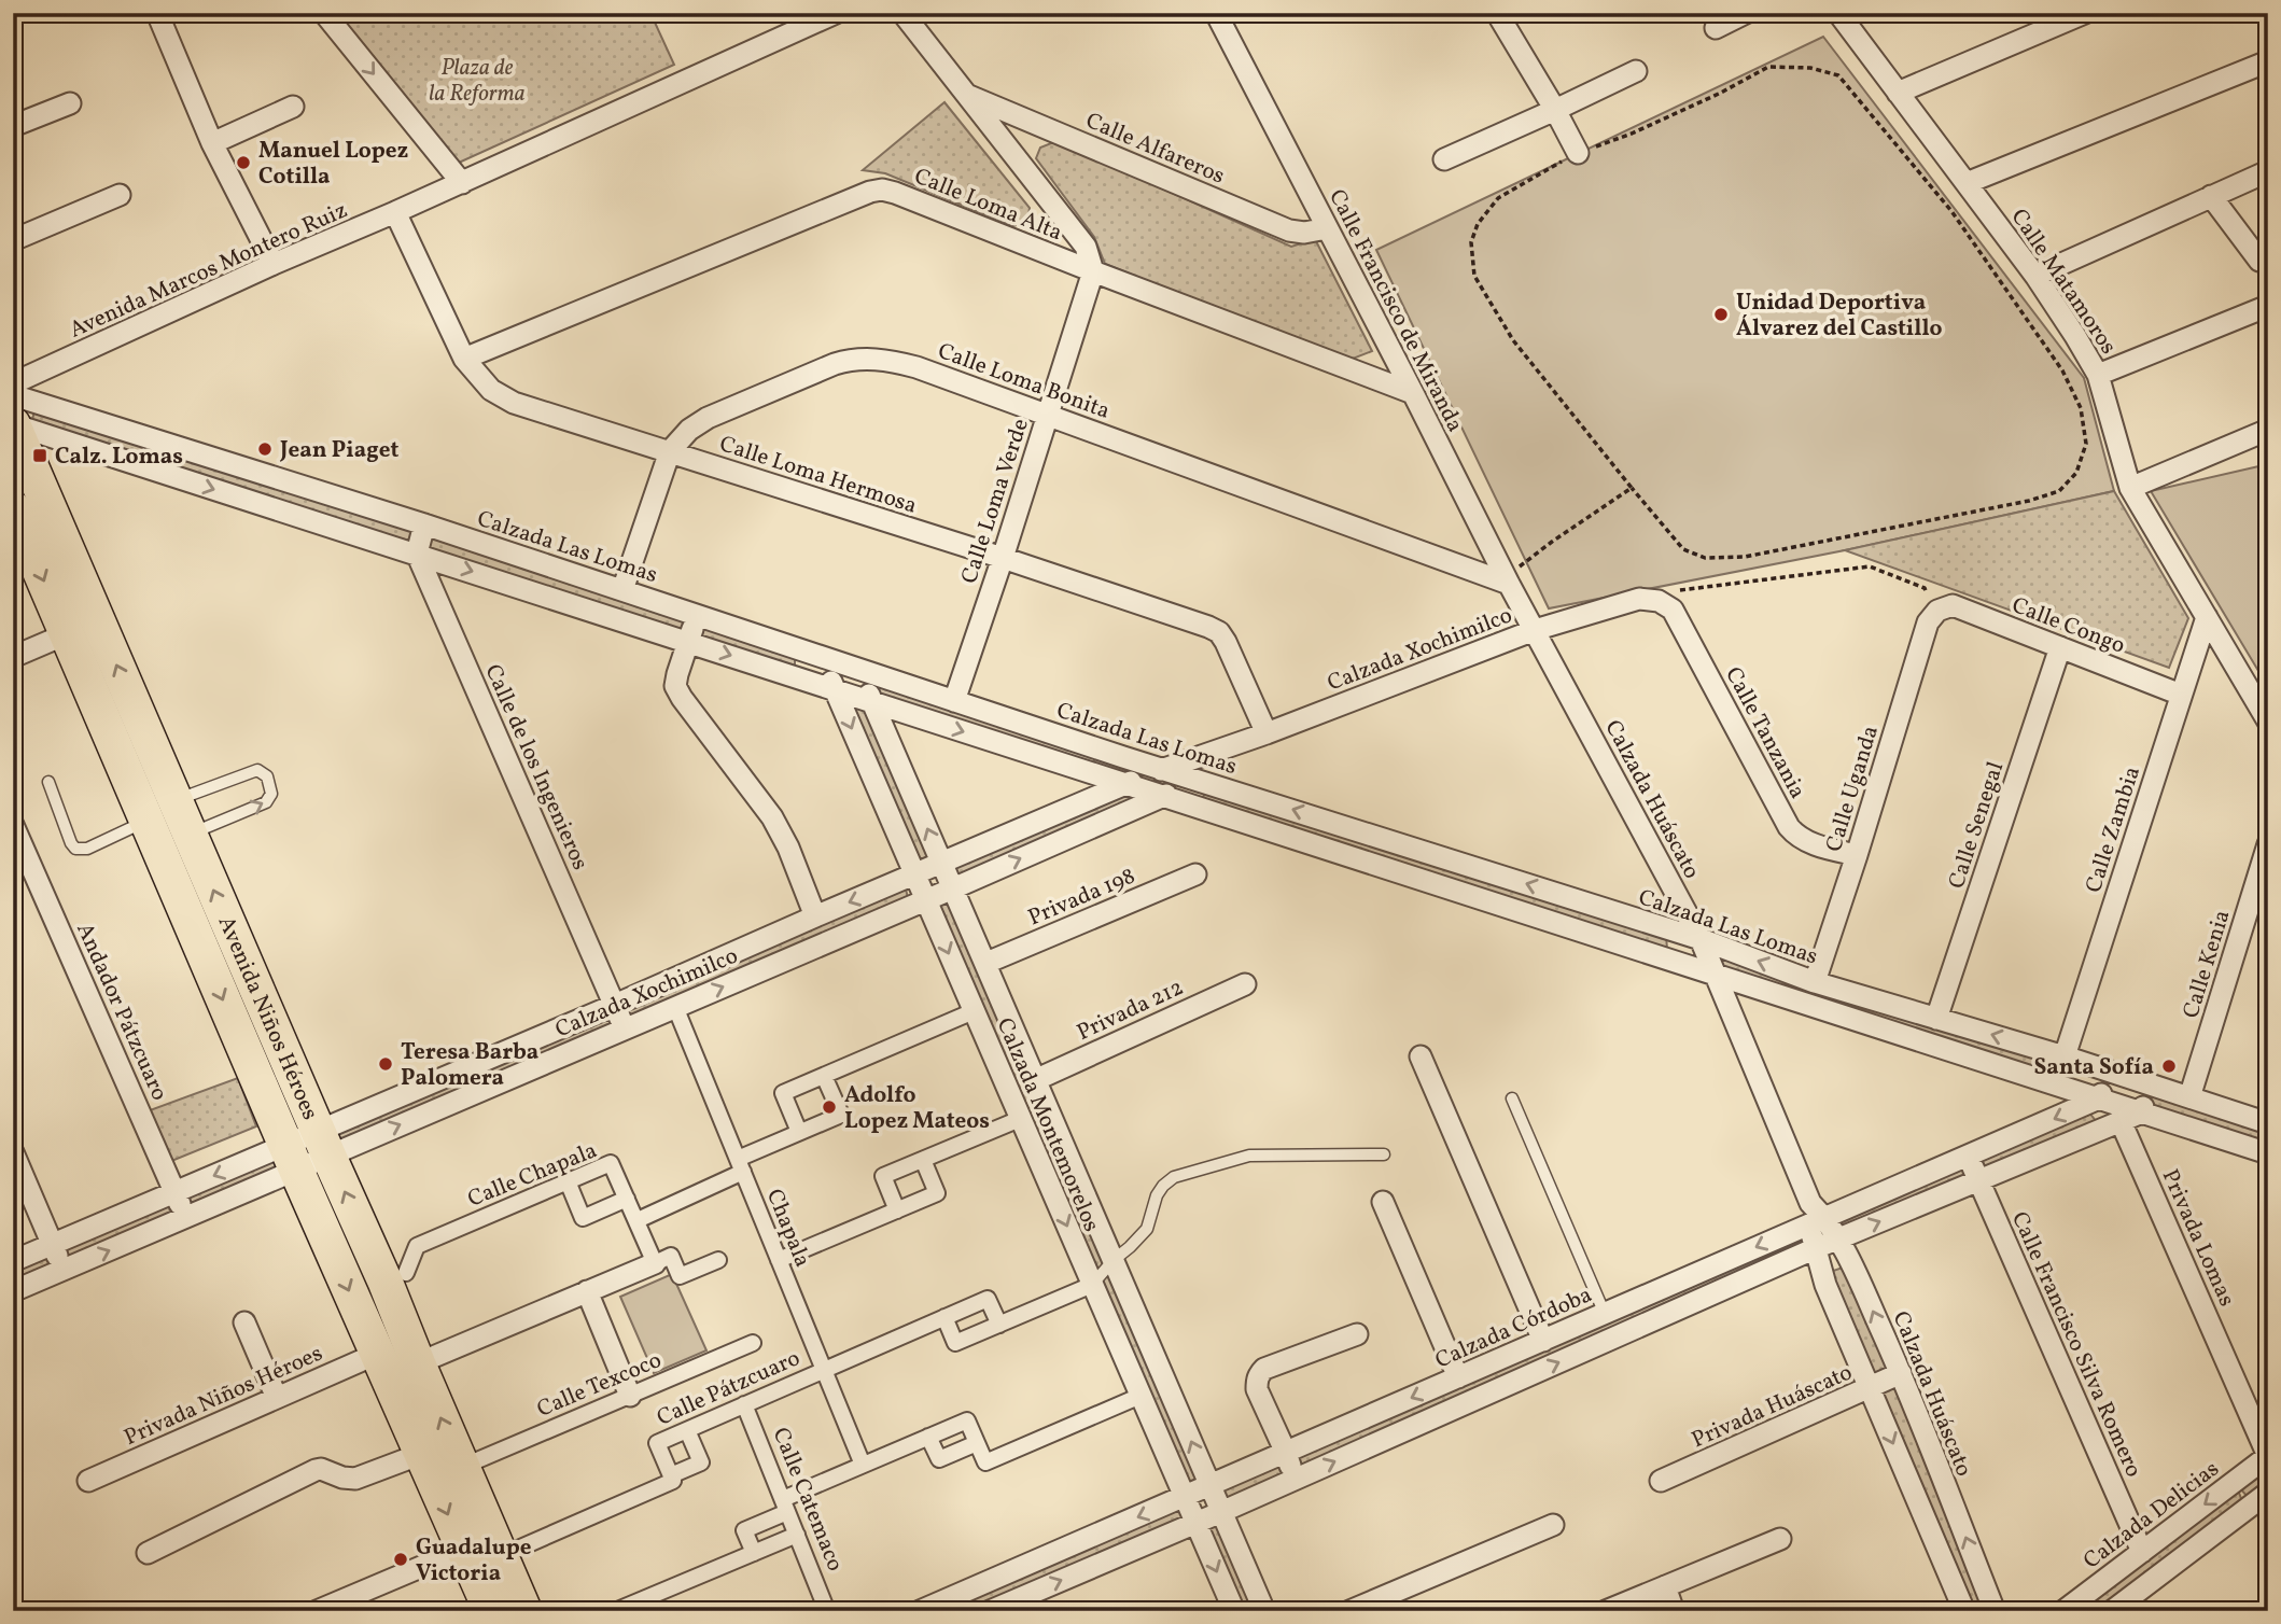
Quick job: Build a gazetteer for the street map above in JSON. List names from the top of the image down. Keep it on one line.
{"streets":{"main road":["Avenida Niños Héroes"],"street":["Calle Alfareros","Calle Loma Alta","Avenida Marcos Montero Ruiz","Calle Matamoros","Calle Francisco de Miranda","Calle Loma Bonita","Calle Loma Hermosa","Calle Loma Verde","Calzada Las Lomas","Calle Congo","Calzada Xochimilco","Calle Tanzania","Calle de los Ingenieros","Calle Uganda","Calzada Huáscato","Calle Senegal","Calle Zambia","Privada 198","Calle Kenia","Privada 212","Andador Pátzcuaro","Calzada Montemorelos","Calle Chapala","Chapala","Privada Lomas","Calzada Córdoba","Calle Francisco Silva Romero","Calle Texcoco","Calle Pátzcuaro","Privada Niños Héroes","Privada Huáscato","Calle Catemaco","Calzada Delicias"]},"crossings":[["Calle Alfareros","Calle Loma Alta"],["Calle Alfareros","Calle Francisco de Miranda"],["Calle Alfareros","Calle Loma Verde"],["Calle Loma Alta","Calle Francisco de Miranda"],["Calle Loma Alta","Calle Loma Hermosa"],["Calle Loma Alta","Calle Loma Verde"],["Avenida Marcos Montero Ruiz","Calle Loma Hermosa"],["Calle Matamoros","Calle Zambia"],["Calle Francisco de Miranda","Calle Loma Bonita"],["Calle Francisco de Miranda","Calzada Xochimilco"],["Calle Francisco de Miranda","Calzada Huáscato"],["Calle Loma Bonita","Calle Loma Hermosa"],["Calle Loma Bonita","Calle Loma Verde"],["Calle Loma Bonita","Calzada Las Lomas"],["Calle Loma Hermosa","Calle Loma Verde"],["Calle Loma Hermosa","Calzada Xochimilco"],["Calle Loma Verde","Calzada Las Lomas"],["Calzada Las Lomas","Calzada Xochimilco"],["Calzada Las Lomas","Calle Uganda"],["Calzada Las Lomas","Calzada Huáscato"],["Calzada Las Lomas","Calle Senegal"],["Calzada Las Lomas","Calle Zambia"],["Calzada Las Lomas","Calle Kenia"],["Calzada Las Lomas","Calzada Montemorelos"],["Calle Congo","Calle Uganda"],["Calle Congo","Calle Senegal"],["Calle Congo","Calle Zambia"],["Calzada Xochimilco","Calle Tanzania"],["Calzada Xochimilco","Calle de los Ingenieros"],["Calzada Xochimilco","Calzada Huáscato"],["Calzada Xochimilco","Andador Pátzcuaro"],["Calzada Xochimilco","Avenida Niños Héroes"],["Calzada Xochimilco","Calzada Montemorelos"],["Calzada Xochimilco","Chapala"],["Calle Tanzania","Calle Uganda"],["Calzada Huáscato","Calzada Córdoba"],["Calzada Huáscato","Privada Huáscato"],["Privada 198","Calzada Montemorelos"],["Privada 212","Calzada Montemorelos"],["Avenida Niños Héroes","Calle Texcoco"],["Avenida Niños Héroes","Privada Niños Héroes"],["Calzada Montemorelos","Calzada Córdoba"],["Chapala","Calle Pátzcuaro"],["Privada Lomas","Calzada Delicias"],["Calzada Córdoba","Calle Francisco Silva Romero"],["Calle Francisco Silva Romero","Calzada Delicias"],["Calle Pátzcuaro","Calle Catemaco"]],"parks":["Plaza de la Reforma"],"places":{"other":["Manuel Lopez Cotilla","Unidad Deportiva Álvarez del Castillo","Jean Piaget","Teresa Barba Palomera","Santa Sofía","Adolfo Lopez Mateos","Guadalupe Victoria"],"transit":["Calz. Lomas"]}}
